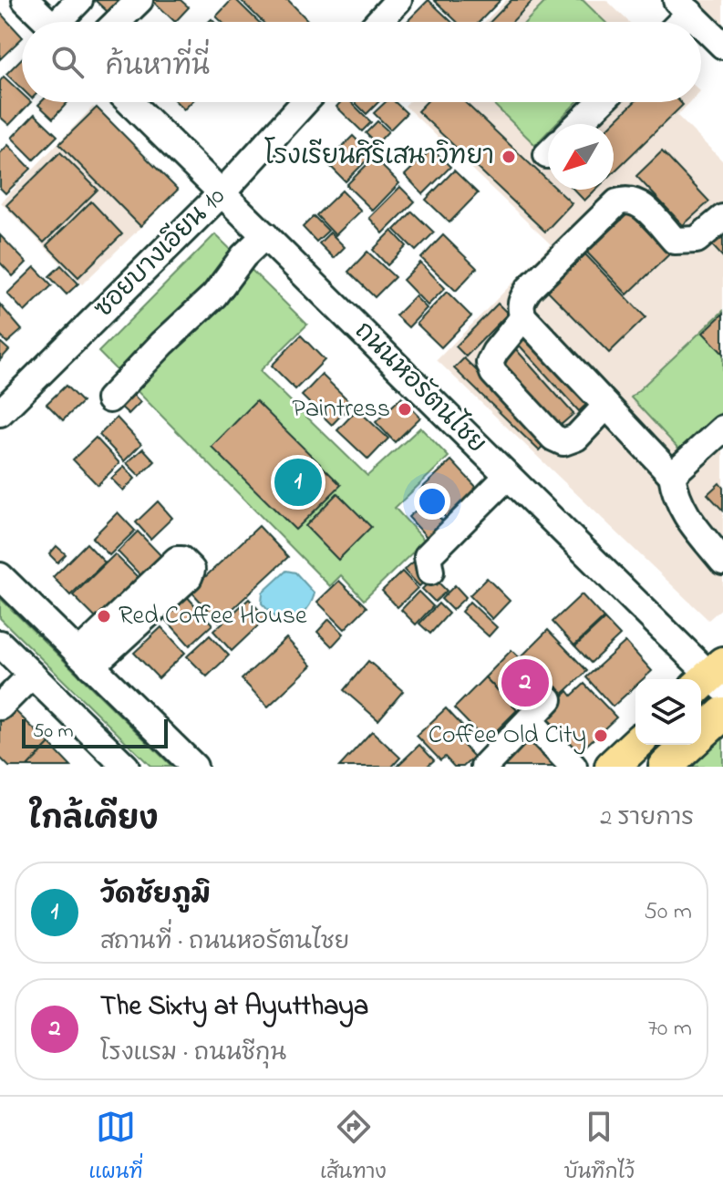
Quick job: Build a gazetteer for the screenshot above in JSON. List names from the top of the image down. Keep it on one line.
{"streets":{"street":["ซอยบางเอียน 10","ถนนหอรัตนไชย"]},"crossings":[["ซอยบางเอียน 10","ถนนหอรัตนไชย"]],"places":["โรงเรียนศิริเสนาวิทยา","Paintress","Red Coffee House","Coffee Old City"],"scale_bar":"50 m","north":"bottom left","page":{"search":"ค้นหาที่นี่","pins":["1","2"],"scale":"50 m","heading":["ใกล้เคียง","2 รายการ"],"list":[{"mark":"1","name":"วัดชัยภูมิ","note":"สถานที่ · ถนนหอรัตนไชย","value":"50 m"},{"mark":"2","name":"The Sixty at Ayutthaya","note":"โรงแรม · ถนนชีกุน","value":"70 m"}],"nav":["แผนที่","เส้นทาง","บันทึกไว้"]}}
